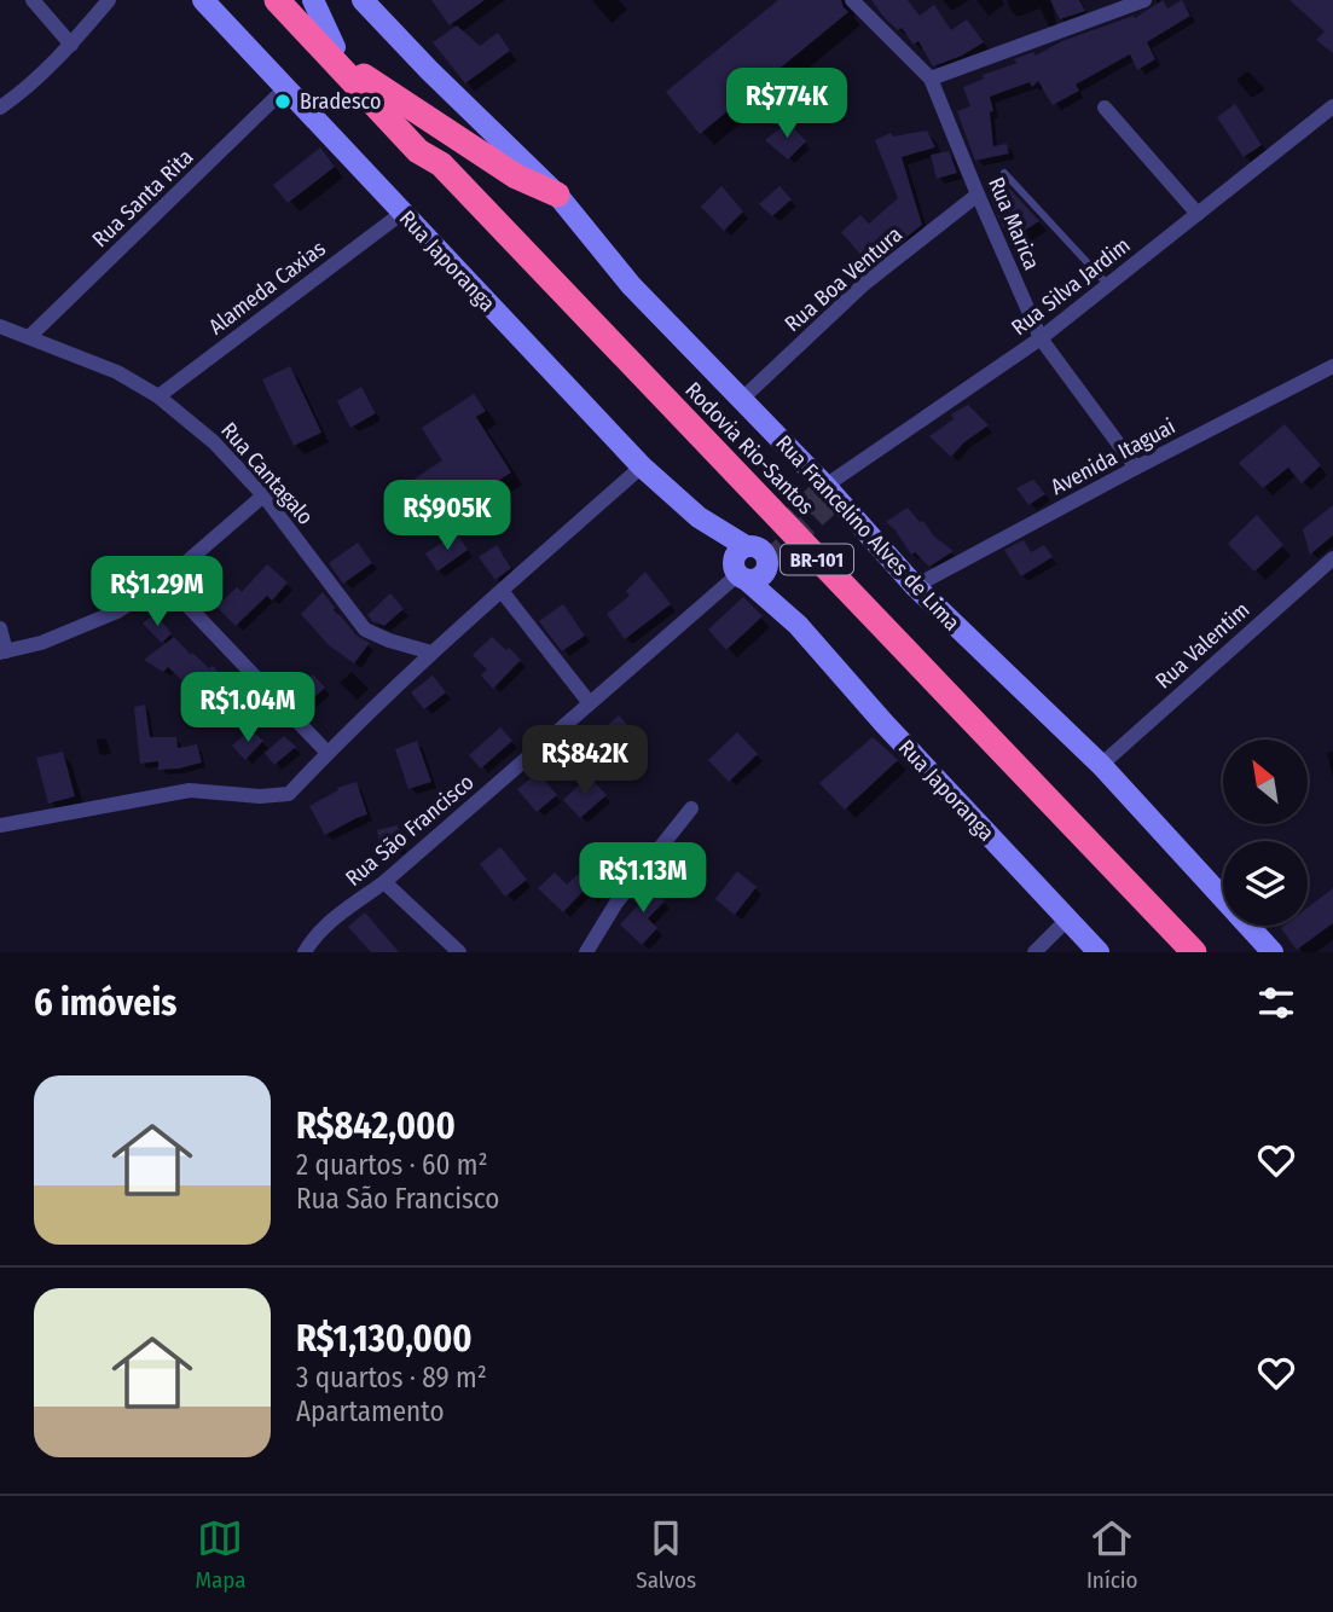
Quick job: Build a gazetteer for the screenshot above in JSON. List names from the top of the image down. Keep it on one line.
{"streets":{"highway":["Rodovia Rio-Santos","BR-101"],"main road":["Rua Japoranga","Rua Francelino Alves de Lima"],"street":["Rua Santa Rita","Rua Marica","Rua Boa Ventura","Rua Silva Jardim","Alameda Caxias","Avenida Itaguai","Rua Cantagalo","Rua Valentim","Rua São Francisco"]},"crossings":[["Rua Santa Rita","Rua Japoranga"],["Rua Santa Rita","Rua Cantagalo"],["Rua Marica","Rua Boa Ventura"],["Rua Marica","Rua Silva Jardim"],["Rua Marica","Avenida Itaguai"],["Rua Japoranga","Alameda Caxias"],["Rua Japoranga","Rua São Francisco"],["Rua Boa Ventura","Rua Francelino Alves de Lima"],["Rua Silva Jardim","Rua Francelino Alves de Lima"],["Alameda Caxias","Rua Cantagalo"],["Avenida Itaguai","Rua Francelino Alves de Lima"],["Rua Francelino Alves de Lima","Rua Valentim"]],"places":["Bradesco"],"north":"top left","page":{"price":["R$774K","R$905K","R$1.29M","R$1.04M","R$842K","R$1.13M"],"heading":"6 imóveis","list":[{"name":"R$842,000","note":"2 quartos · 60 m² · Rua São Francisco"},{"name":"R$1,130,000","note":"3 quartos · 89 m² · Apartamento"}],"tabs":["Mapa","Salvos","Início"]}}
